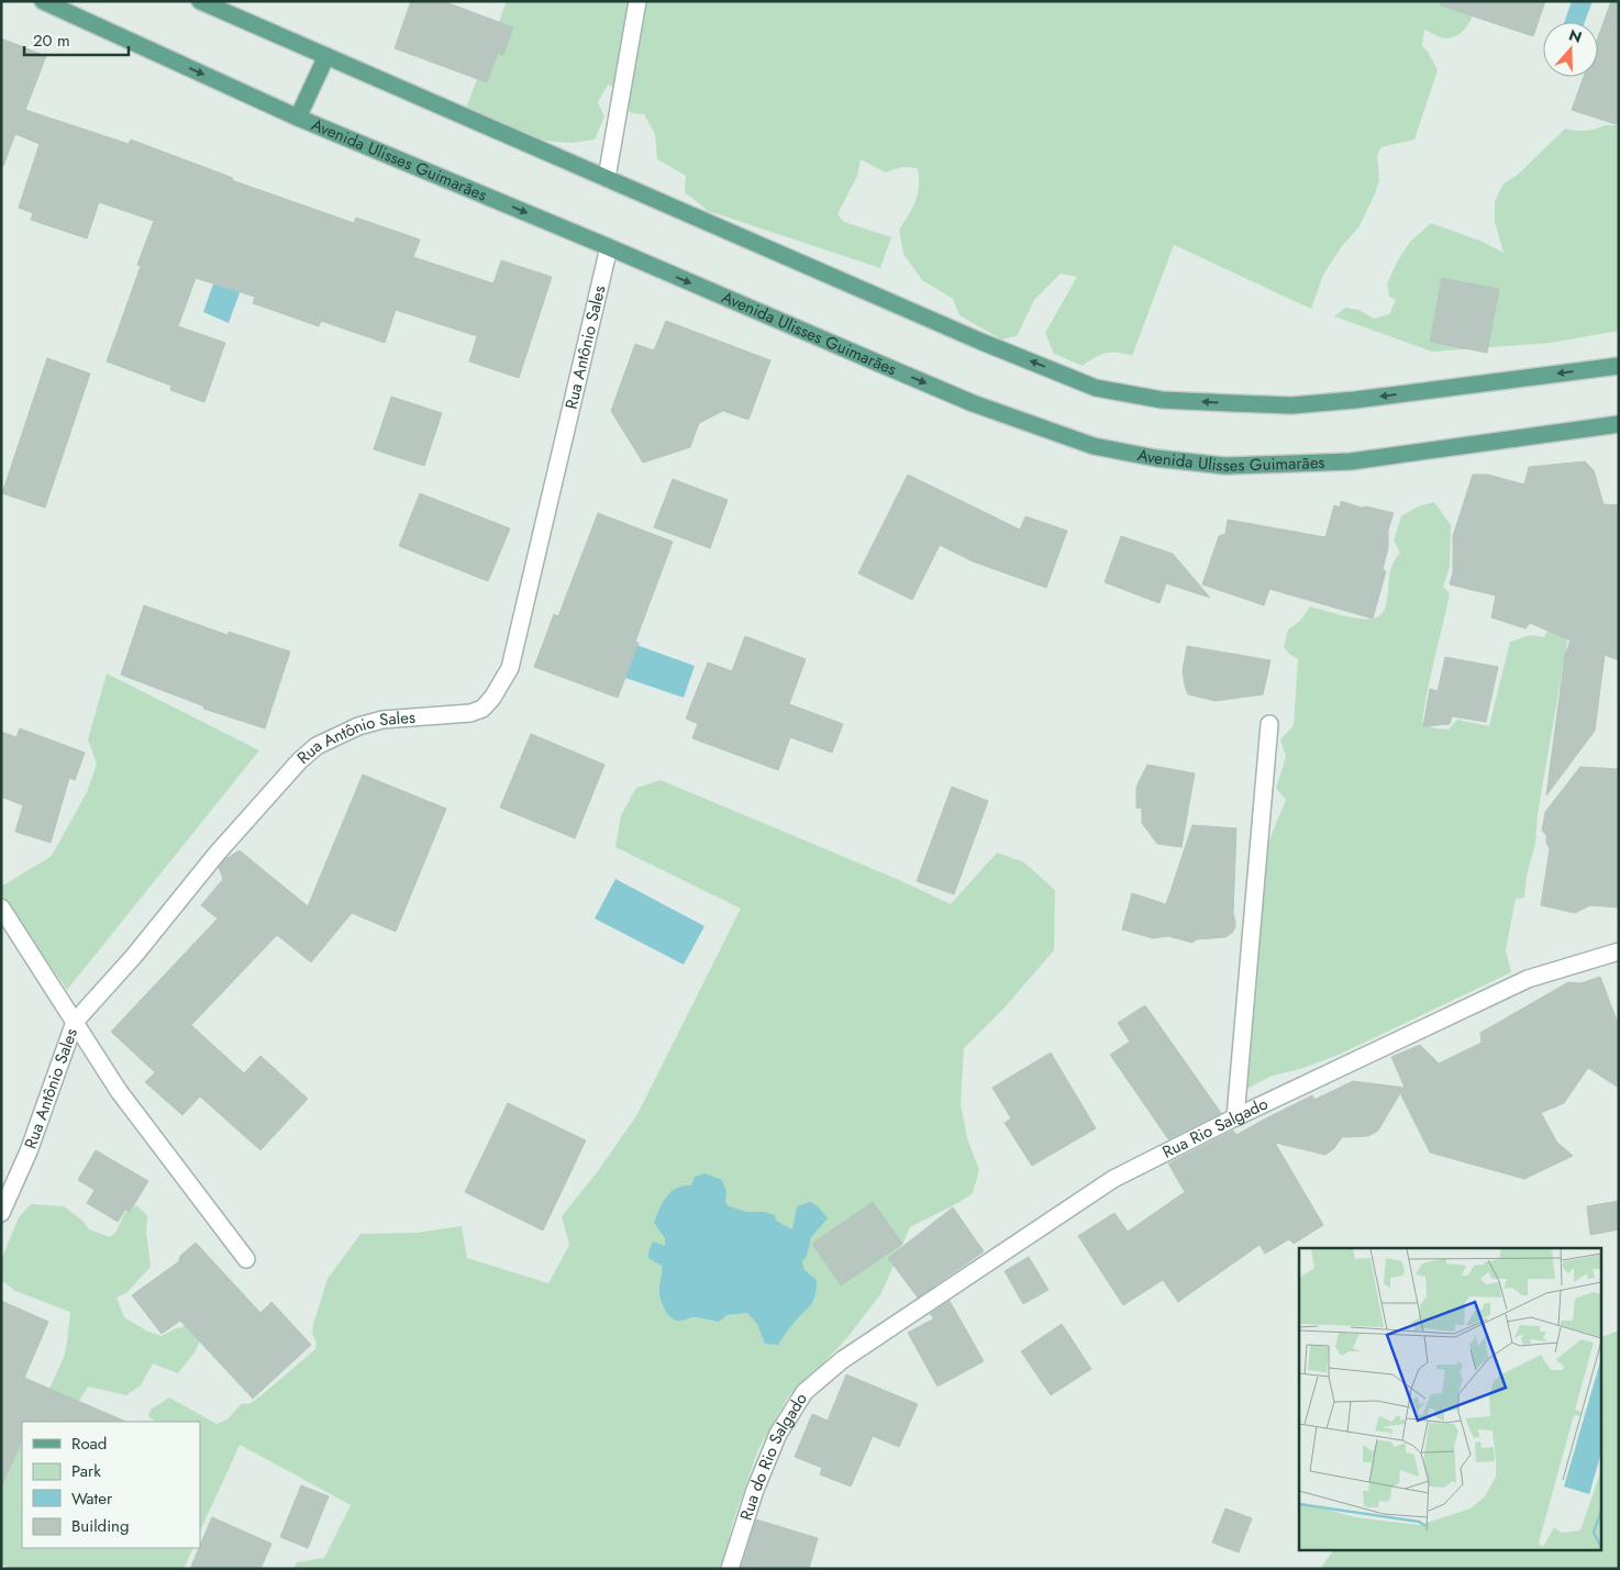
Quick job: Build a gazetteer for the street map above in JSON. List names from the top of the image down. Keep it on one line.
{"streets":{"main road":["Avenida Ulisses Guimarães"],"street":["Rua Antônio Sales","Rua Rio Salgado","Rua do Rio Salgado"]},"crossings":[["Avenida Ulisses Guimarães","Rua Antônio Sales"],["Rua Rio Salgado","Rua do Rio Salgado"]],"legend":["Road","Park","Water","Building"],"scale_bar":"20 m","north":"top"}
